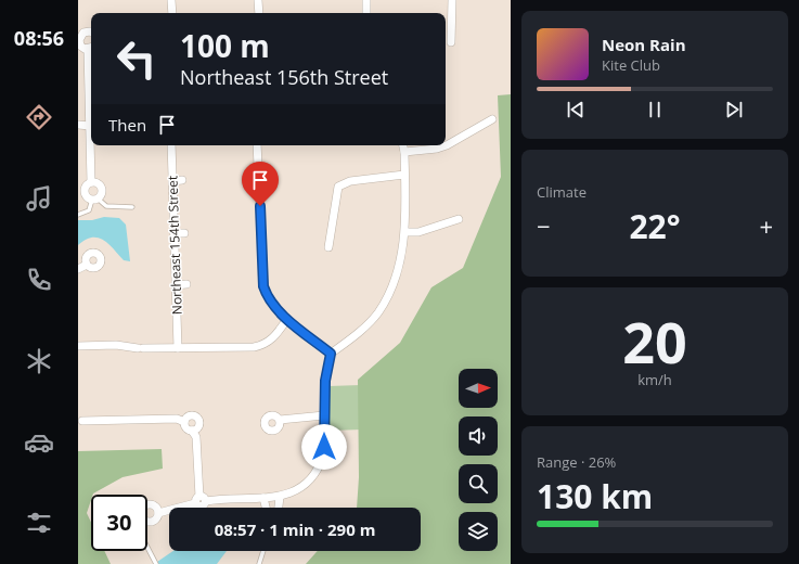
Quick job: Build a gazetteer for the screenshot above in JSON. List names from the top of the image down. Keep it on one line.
{"streets":{"street":["Northeast 154th Street"]},"north":"right","page":{"tabs":"08:56","turn":["100 m","Northeast 156th Street"],"song":["Neon Rain","Kite Club"],"then":"Then","tile":["Climate",["20","km/h"],["Range · 26%","130 km"]],"heat":["−","22°","+"],"limit":"30","trip":"08:57 · 1 min · 290 m"}}
